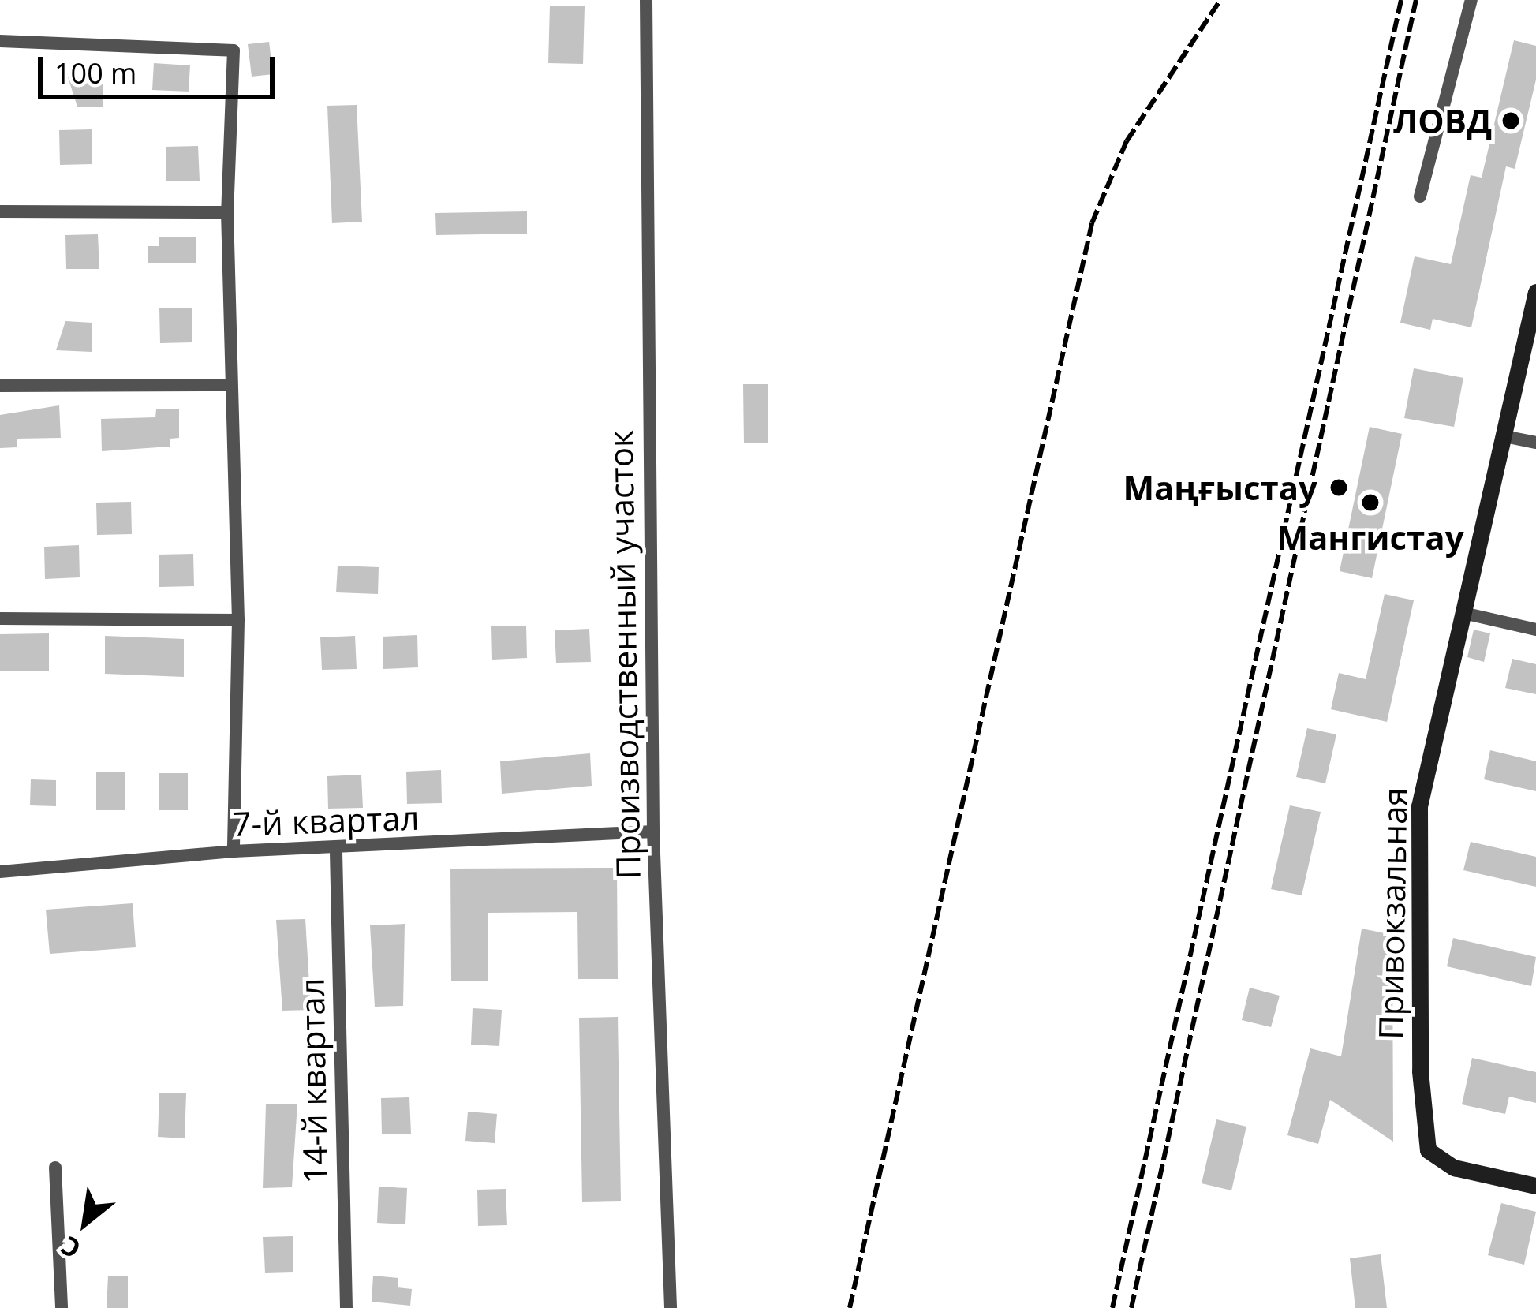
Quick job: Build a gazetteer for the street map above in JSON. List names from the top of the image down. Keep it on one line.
{"streets":{"street":["Производственный участок","7-й квартал","Привокзальная","14-й квартал"]},"crossings":[["Производственный участок","7-й квартал"],["7-й квартал","14-й квартал"]],"places":["ЛОВД","Маңғыстау","Мангистау"],"scale_bar":"100 m","north":"bottom left"}
